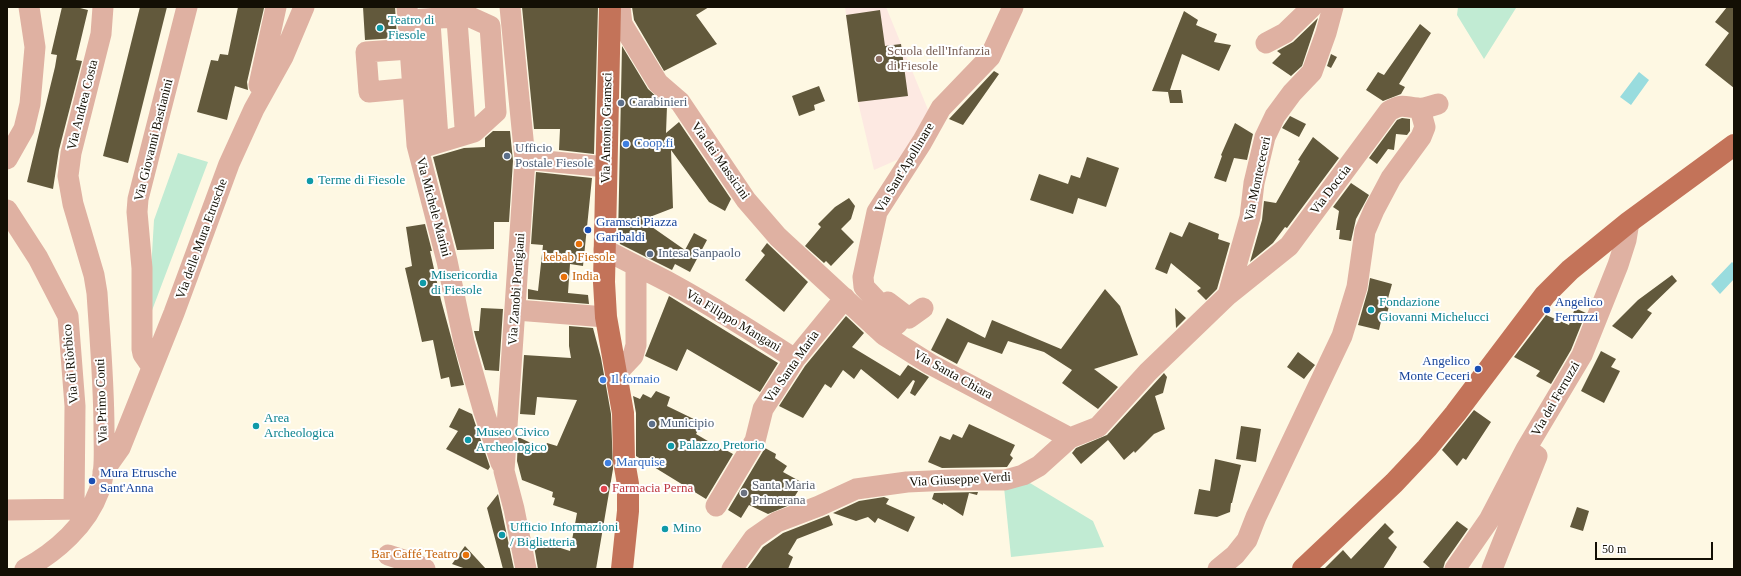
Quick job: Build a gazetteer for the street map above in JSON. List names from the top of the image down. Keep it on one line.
{"streets":{"main road":["Via Antonio Gramsci"],"street":["Via Andrea Costa","Via Giovanni Bastianini","Via dei Massicini","Via Sant'Apollinare","Via Montececeri","Via Doccia","Via Michele Marini","Via delle Mura Etrusche","Via Zanobi Portigiani","Via Filippo Mangani","Via di Riòrbico","Via Santa Maria","Via Santa Chiara","Via dei Ferruzzi","Via Primo Conti","Via Giuseppe Verdi"]},"crossings":[["Via Andrea Costa","Via Primo Conti"],["Via Antonio Gramsci","Via Filippo Mangani"],["Via Giovanni Bastianini","Via delle Mura Etrusche"],["Via dei Massicini","Via Santa Maria"],["Via dei Massicini","Via Santa Chiara"],["Via Montececeri","Via Doccia"],["Via Montececeri","Via Giuseppe Verdi"],["Via Doccia","Via Giuseppe Verdi"],["Via Michele Marini","Via Zanobi Portigiani"],["Via delle Mura Etrusche","Via Primo Conti"],["Via Filippo Mangani","Via Santa Maria"],["Via di Riòrbico","Via Primo Conti"],["Via Santa Maria","Via Santa Chiara"],["Via Santa Chiara","Via Giuseppe Verdi"]],"places":["Teatro di Fiesole","Scuola dell'Infanzia di Fiesole","Carabinieri","Coop.fi","Ufficio Postale Fiesole","Terme di Fiesole","Gramsci Piazza Garibaldi","kebab Fiesole","Intesa Sanpaolo","India","Misericordia di Fiesole","Fondazione Giovanni Michelucci","Angelico Ferruzzi","Angelico Monte Ceceri","Il fornaio","Municipio","Area Archeologica","Museo Civico Archeologico","Palazzo Pretorio","Marquise","Mura Etrusche Sant'Anna","Farmacia Perna","Santa Maria Primerana","Mino","Ufficio Informazioni / Biglietteria","Bar Caffé Teatro"],"scale_bar":"50 m"}
